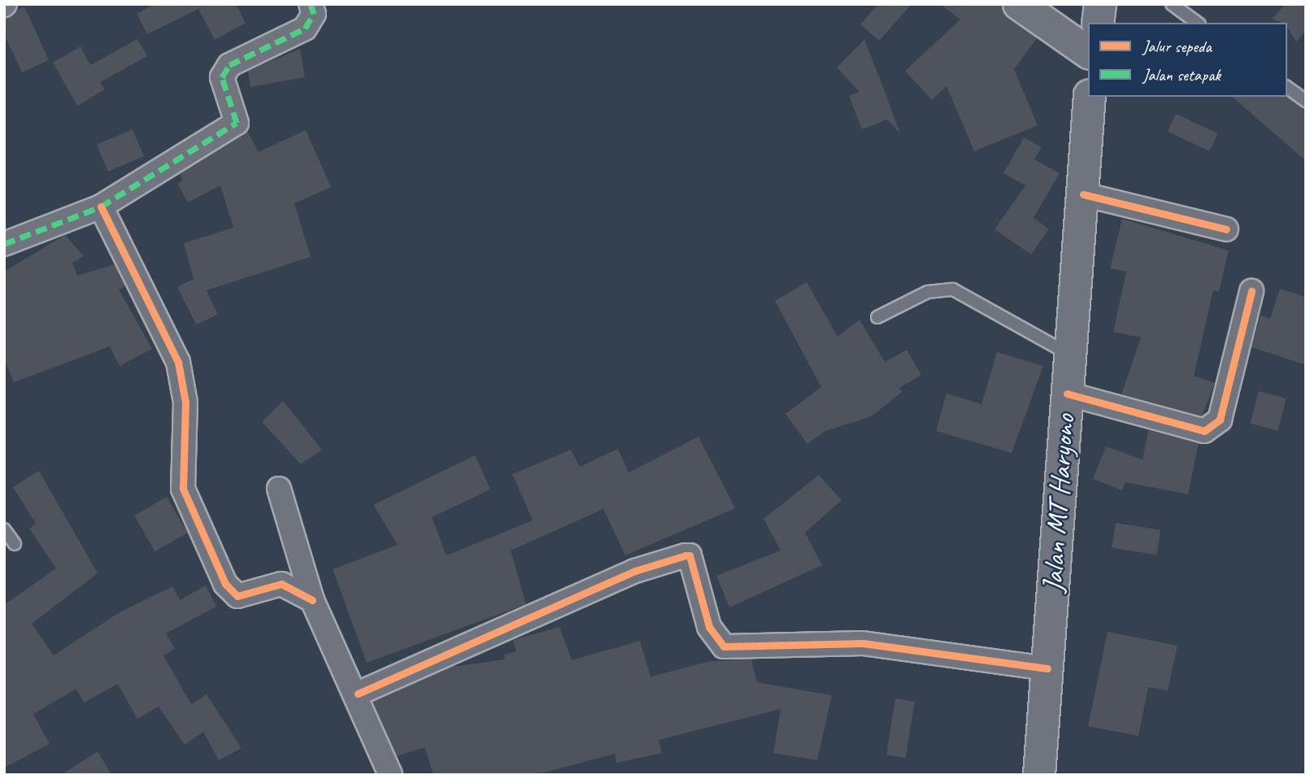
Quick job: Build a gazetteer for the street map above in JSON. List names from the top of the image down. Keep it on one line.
{"streets":{"main road":["Jalan MT Haryono"]},"legend":["Jalur sepeda","Jalan setapak"]}
